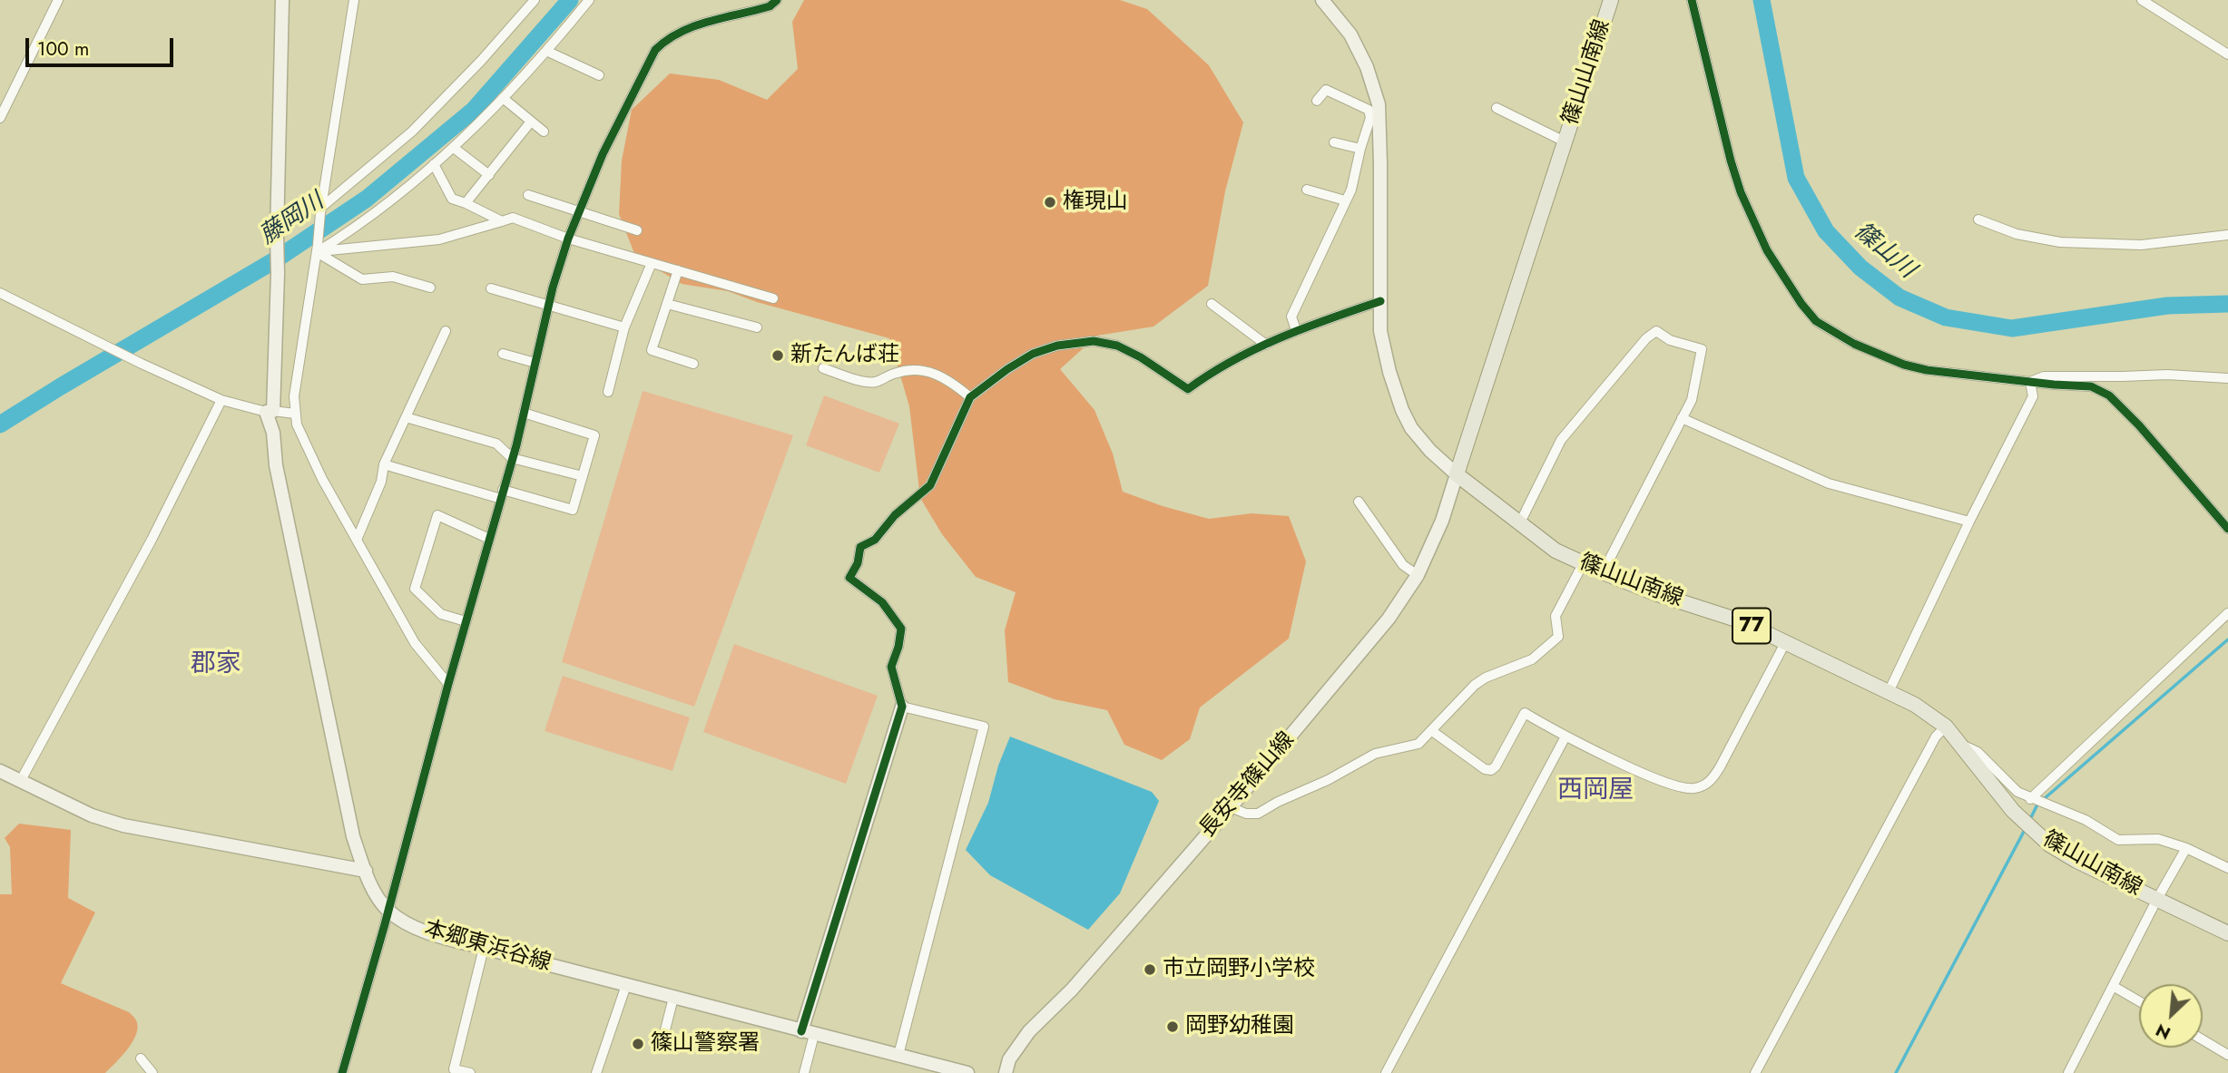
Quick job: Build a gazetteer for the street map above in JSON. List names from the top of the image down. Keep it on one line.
{"streets":{"main road":["篠山山南線","77","長安寺篠山線","本郷東浜谷線"]},"crossings":[["篠山山南線","長安寺篠山線"]],"districts":["郡家","西岡屋"],"water":["藤岡川","篠山川"],"places":["権現山","新たんば荘","市立岡野小学校","岡野幼稚園","篠山警察署"],"scale_bar":"100 m","north":"bottom left"}
